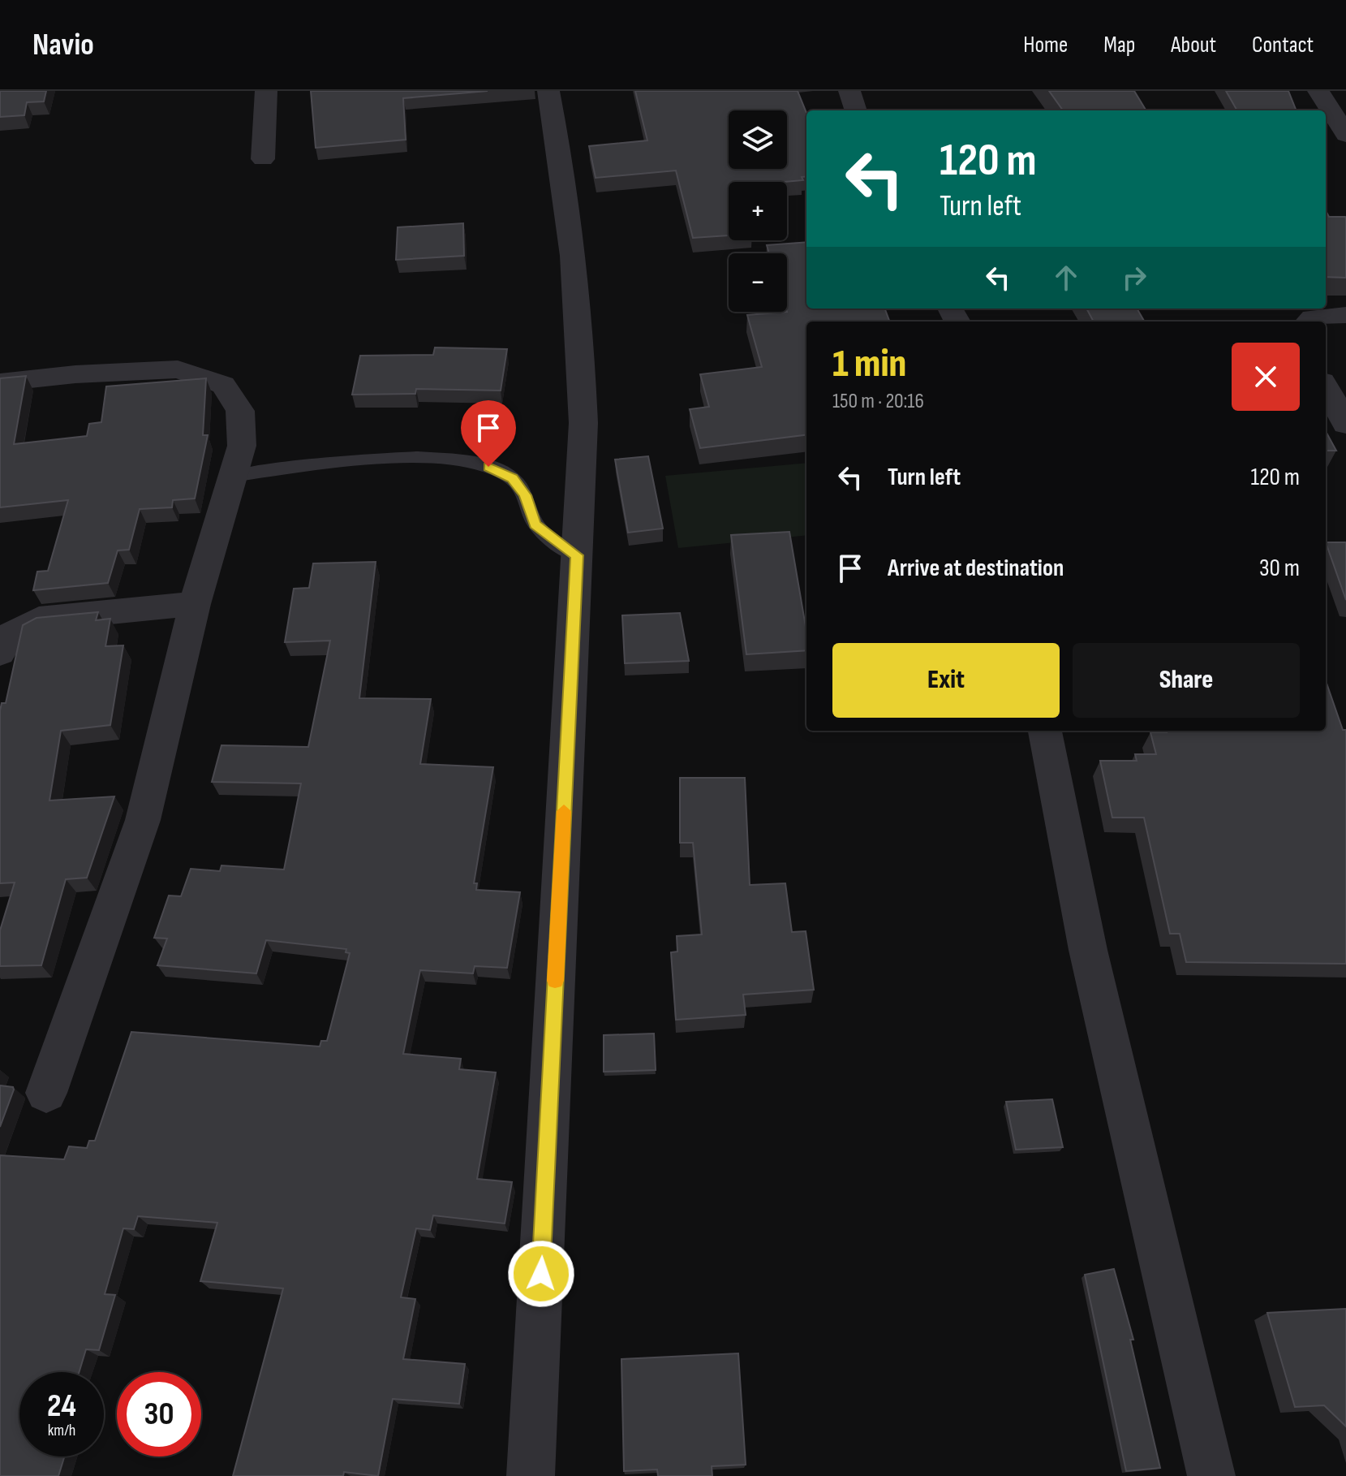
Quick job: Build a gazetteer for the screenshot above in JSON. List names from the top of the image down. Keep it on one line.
{"page":{"header":"Navio","nav":["Home","Map","About","Contact"],"map_buttons":["+","−"],"turn":["120 m","Turn left"],"heading":["1 min","150 m · 20:16"],"list":[{"name":"Turn left","value":"120 m"},{"name":"Arrive at destination","value":"30 m"}],"buttons":["Exit","Share"],"speed":"24 km/h","limit":"30"}}
